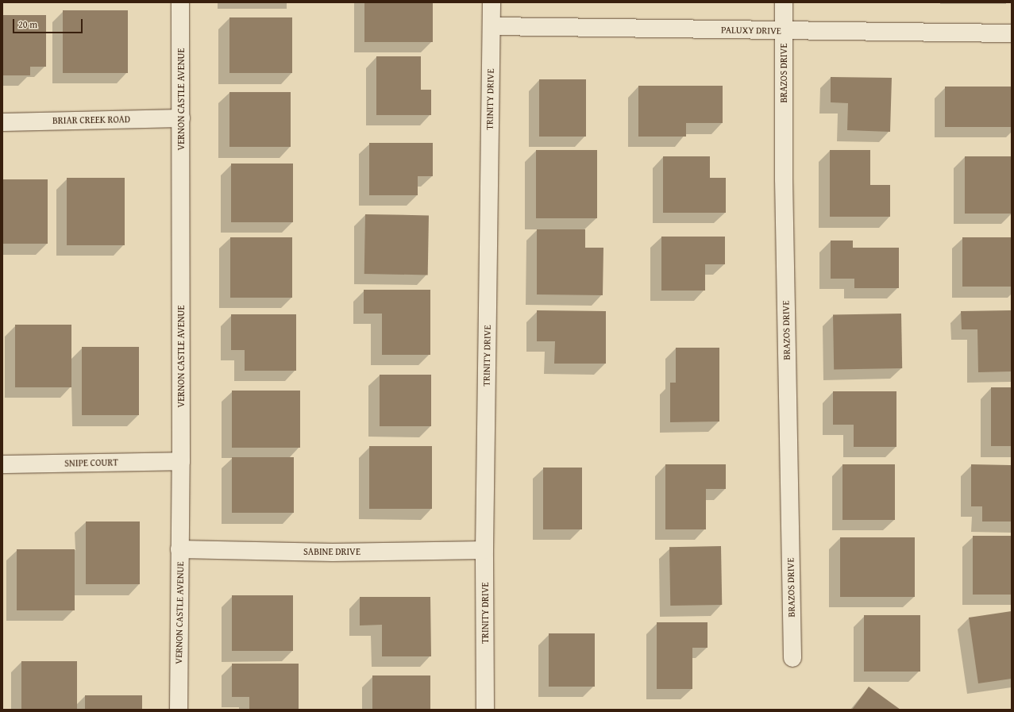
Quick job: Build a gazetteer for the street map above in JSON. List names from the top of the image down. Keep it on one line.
{"streets":{"street":["PALUXY DRIVE","BRAZOS DRIVE","VERNON CASTLE AVENUE","TRINITY DRIVE","BRIAR CREEK ROAD","SNIPE COURT","SABINE DRIVE"]},"crossings":[["PALUXY DRIVE","BRAZOS DRIVE"],["PALUXY DRIVE","TRINITY DRIVE"],["VERNON CASTLE AVENUE","BRIAR CREEK ROAD"],["VERNON CASTLE AVENUE","SNIPE COURT"],["VERNON CASTLE AVENUE","SABINE DRIVE"],["TRINITY DRIVE","SABINE DRIVE"]],"scale_bar":"20 m"}
